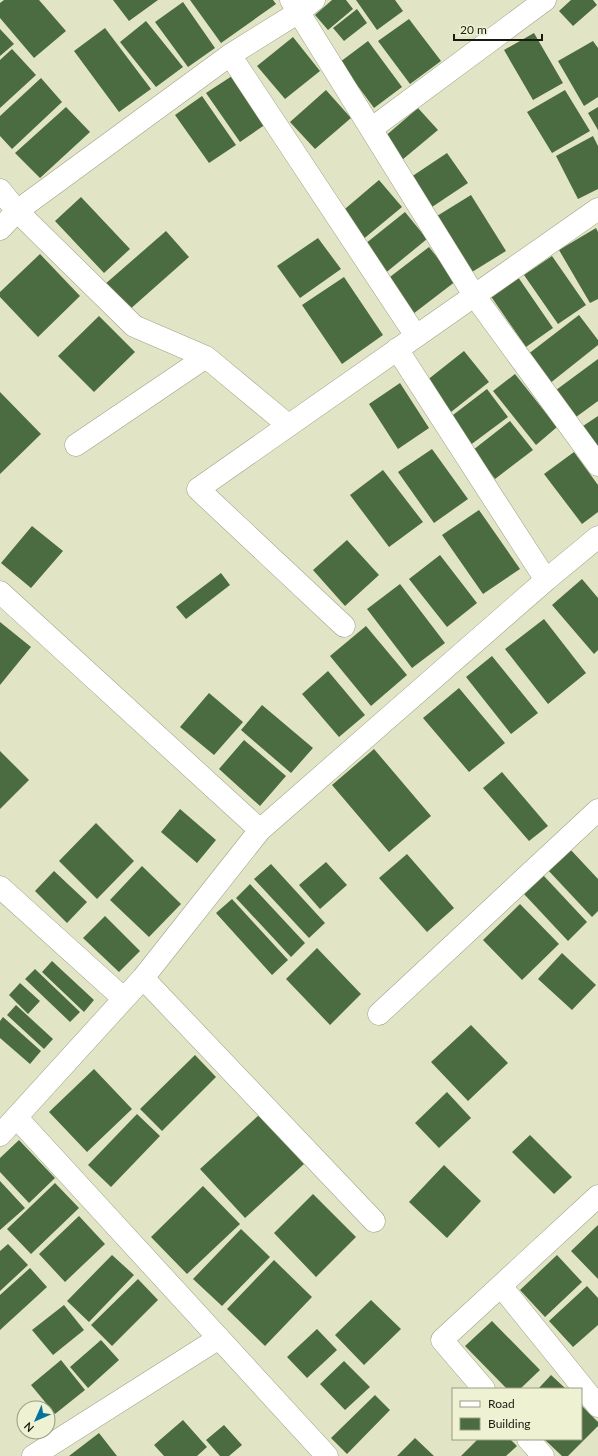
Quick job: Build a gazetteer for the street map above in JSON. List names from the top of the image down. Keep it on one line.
{"legend":["Road","Building"],"scale_bar":"20 m","north":"bottom left"}
